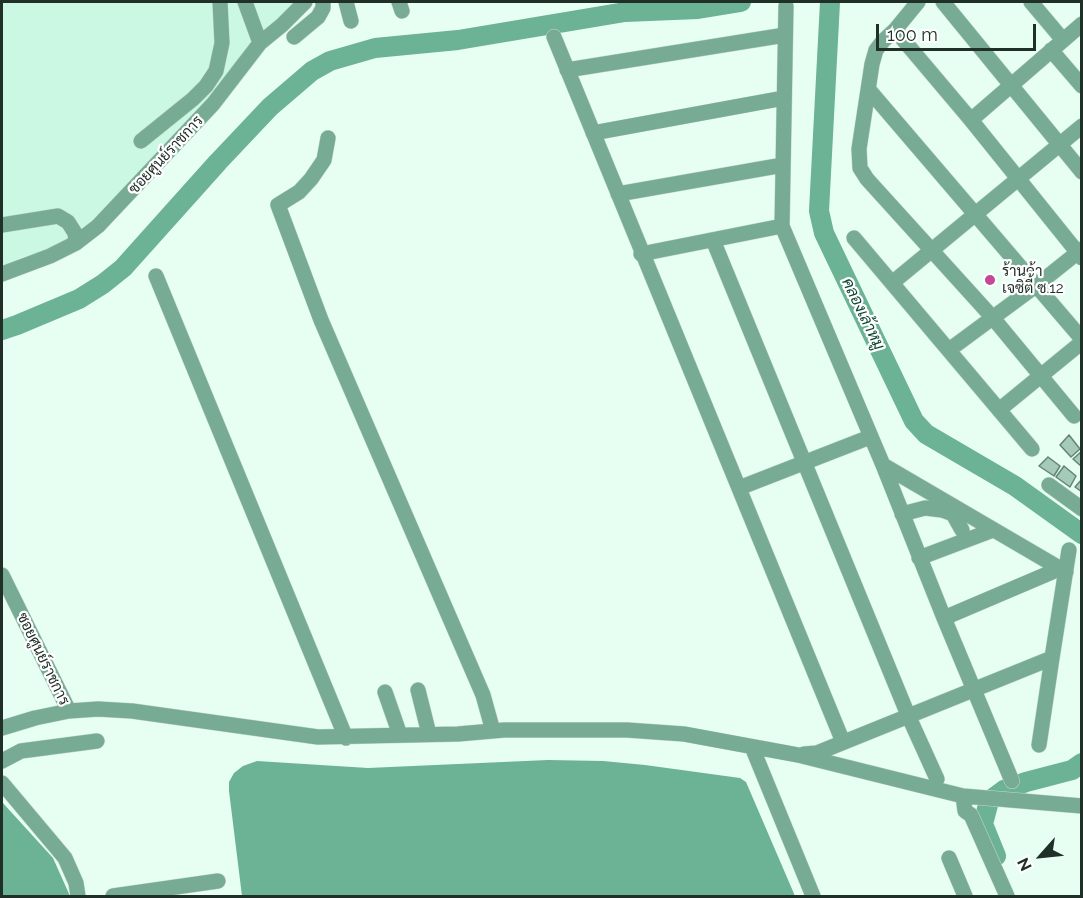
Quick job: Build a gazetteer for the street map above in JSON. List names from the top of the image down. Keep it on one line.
{"streets":{"street":["ซอยศูนย์ราชการ"]},"water":["คลองเล้าหมู"],"places":["ร้านค้า เจซิตี้ ซ.12"],"scale_bar":"100 m","north":"bottom left"}
